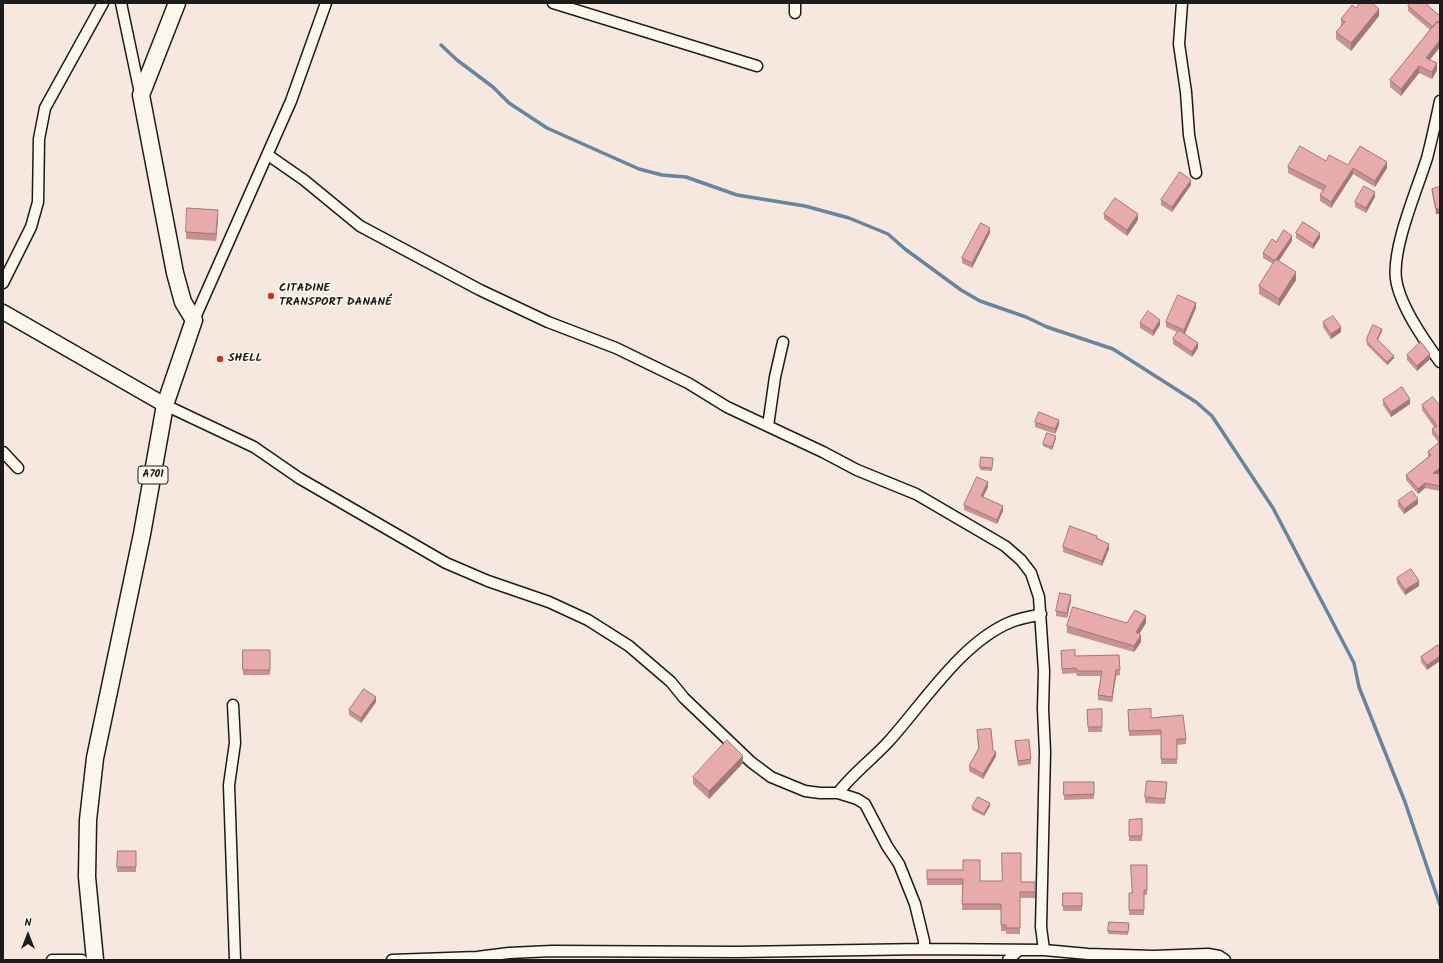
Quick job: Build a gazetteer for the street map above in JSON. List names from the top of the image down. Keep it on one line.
{"streets":{"main road":["A701"]},"places":["CITADINE TRANSPORT DANANÉ","SHELL"],"north":"top"}
